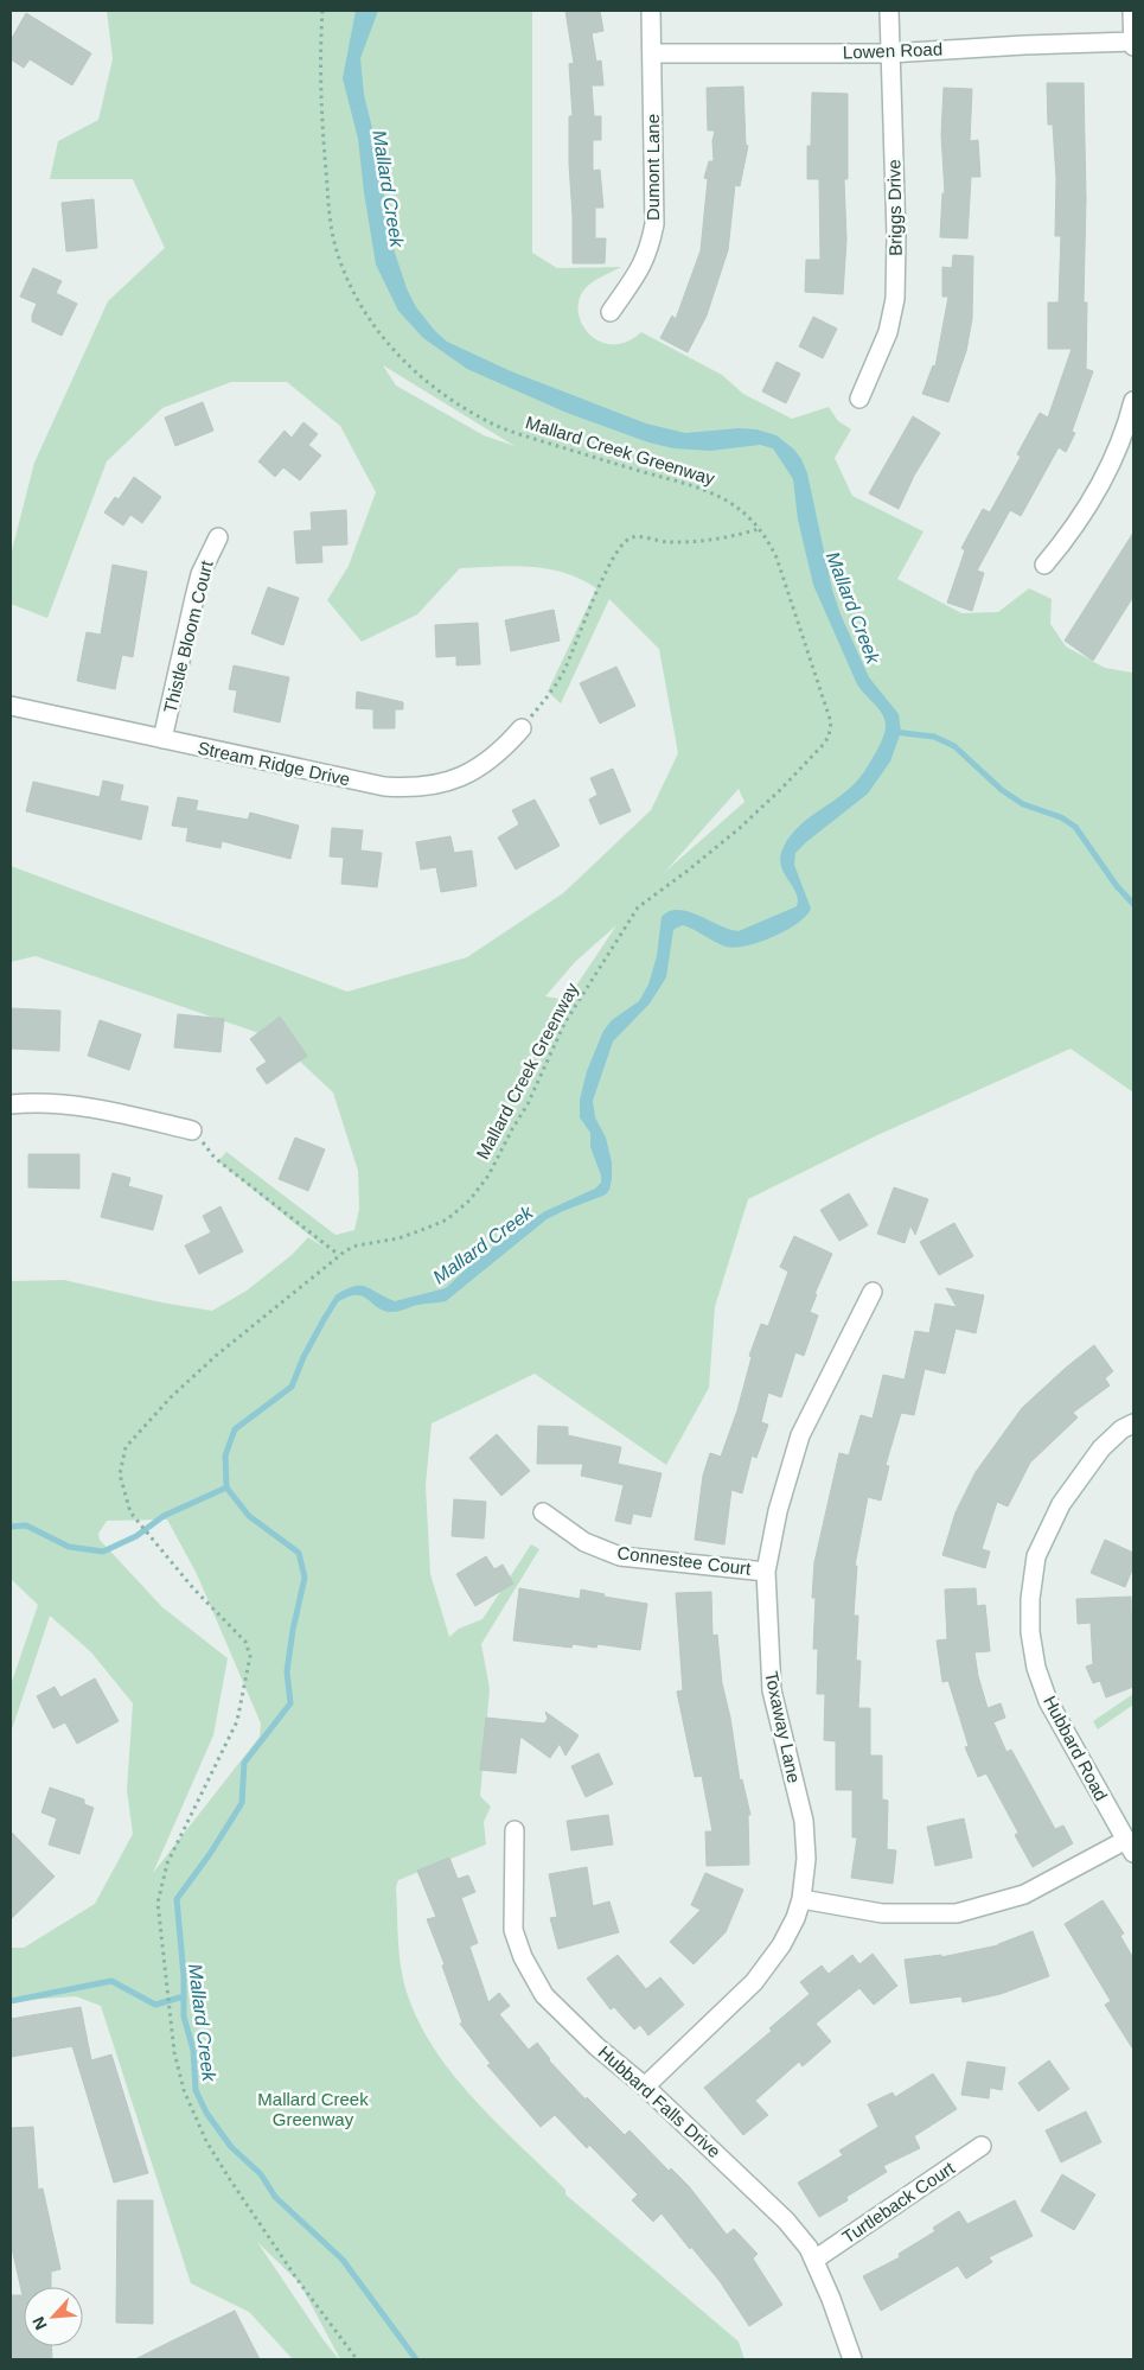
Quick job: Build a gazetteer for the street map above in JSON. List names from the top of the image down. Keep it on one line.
{"streets":{"street":["Lowen Road","Dumont Lane","Briggs Drive","Thistle Bloom Court","Stream Ridge Drive","Connestee Court","Toxaway Lane","Hubbard Road","Hubbard Falls Drive","Turtleback Court"],"path":["Mallard Creek Greenway"]},"crossings":[["Lowen Road","Dumont Lane"],["Lowen Road","Briggs Drive"],["Thistle Bloom Court","Stream Ridge Drive"],["Connestee Court","Toxaway Lane"],["Toxaway Lane","Hubbard Falls Drive"],["Hubbard Falls Drive","Turtleback Court"]],"water":["Mallard Creek"],"parks":["Mallard Creek Greenway"],"north":"bottom left"}
